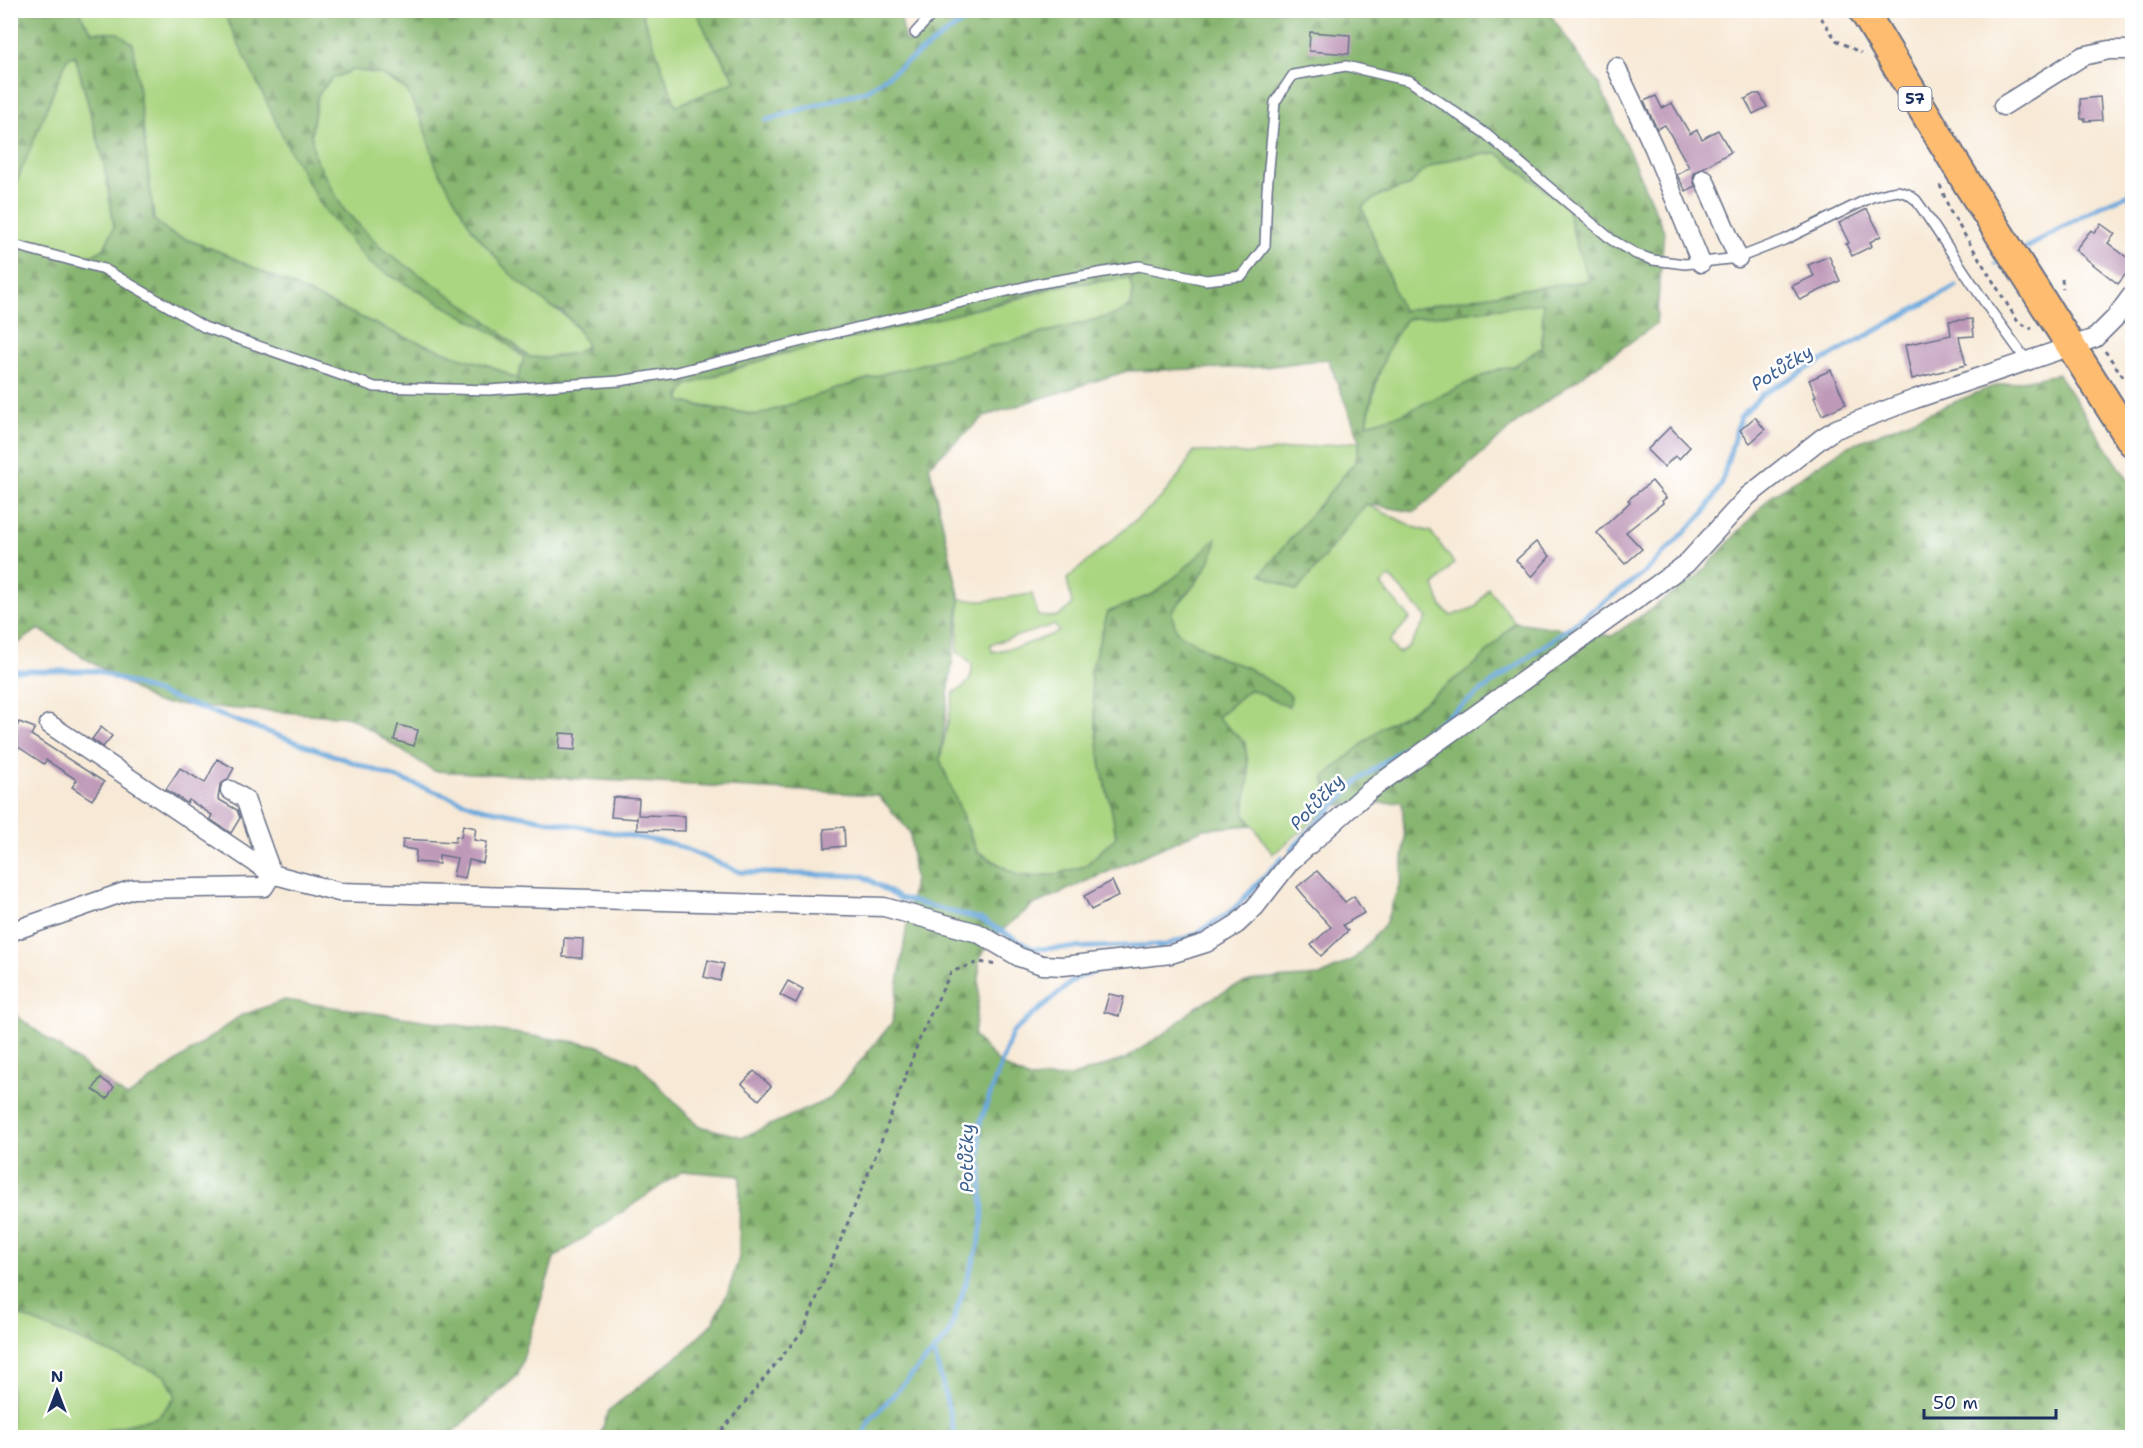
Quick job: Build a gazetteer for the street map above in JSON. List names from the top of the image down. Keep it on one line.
{"streets":{"main road":["57"]},"water":["Potůčky"],"scale_bar":"50 m","north":"top"}
